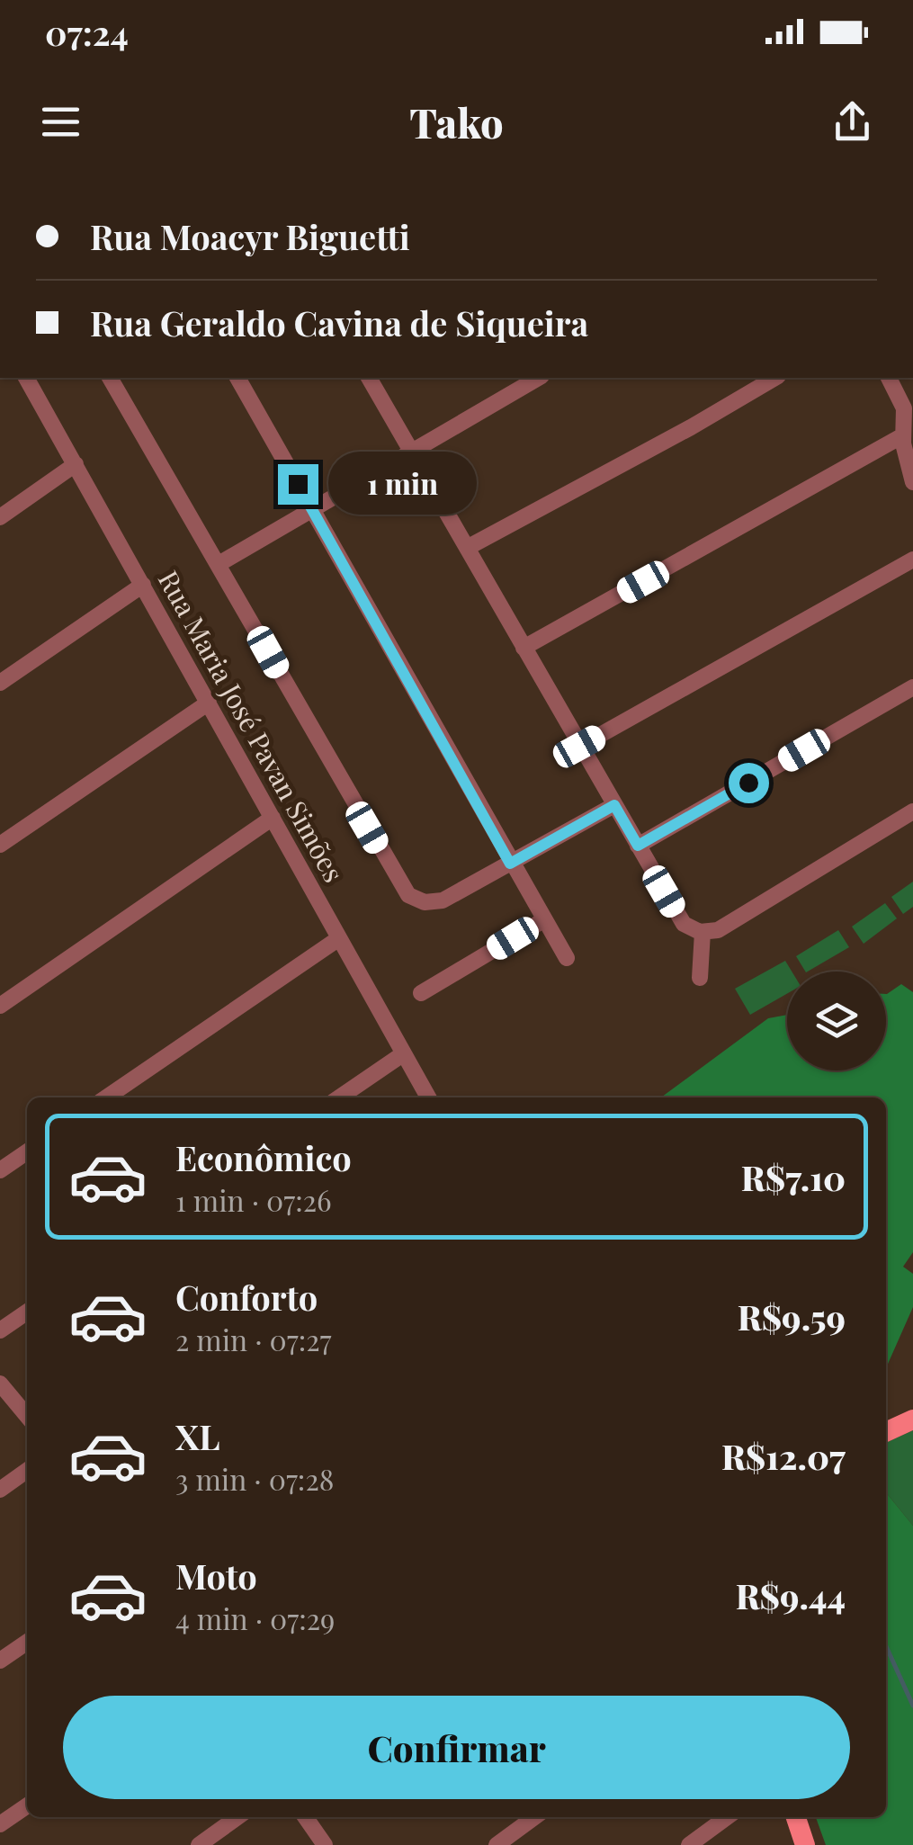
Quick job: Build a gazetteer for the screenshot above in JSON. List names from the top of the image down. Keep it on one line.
{"streets":{"street":["Rua Maria José Pavan Simões"]},"page":{"status":"07:24","header":"Tako","banner":["Rua Moacyr Biguetti","Rua Geraldo Cavina de Siqueira"],"bubble":"1 min","list":[{"name":"Econômico","note":"1 min · 07:26","value":"R$7.10"},{"name":"Conforto","note":"2 min · 07:27","value":"R$9.59"},{"name":"XL","note":"3 min · 07:28","value":"R$12.07"},{"name":"Moto","note":"4 min · 07:29","value":"R$9.44"}],"buttons":"Confirmar"}}
